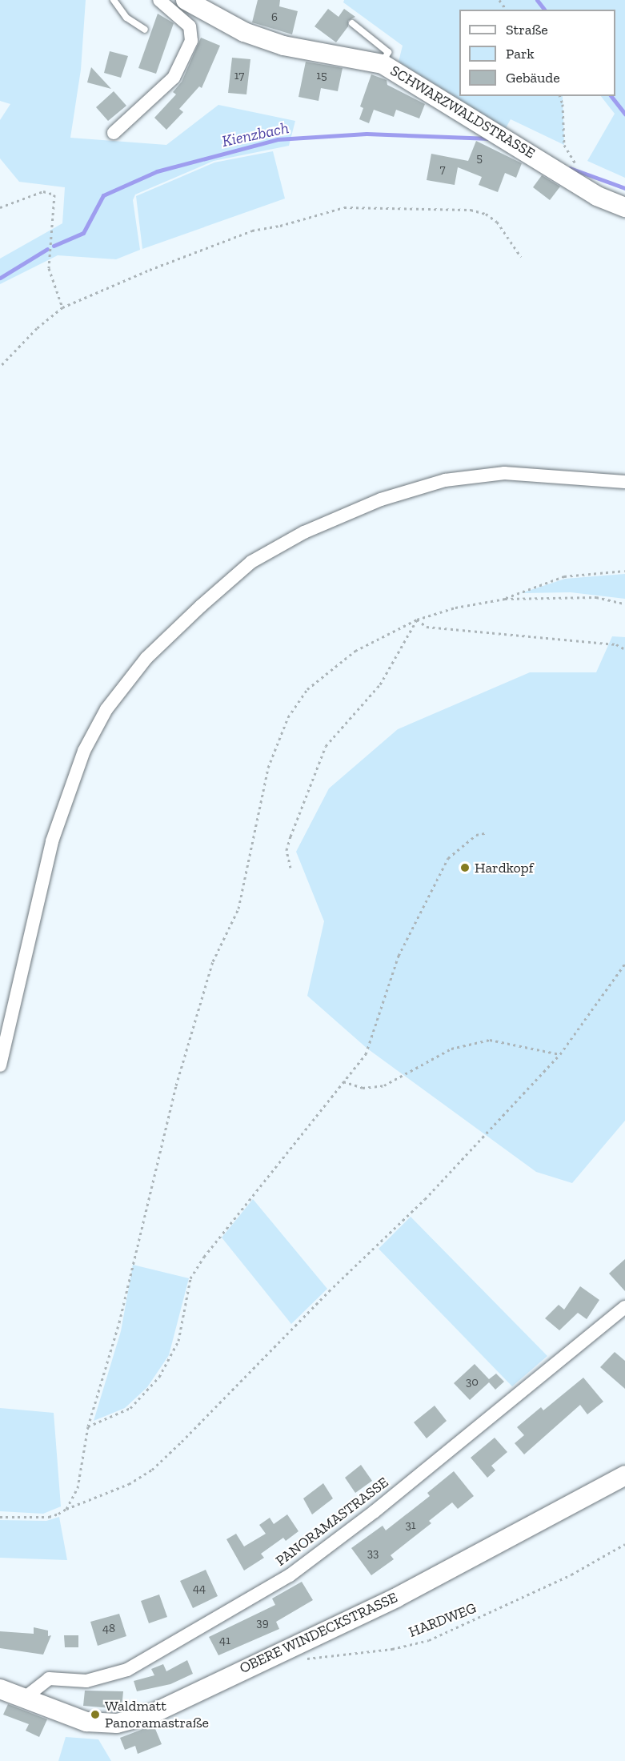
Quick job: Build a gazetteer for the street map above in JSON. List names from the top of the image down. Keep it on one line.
{"streets":{"street":["SCHWARZWALDSTRASSE","PANORAMASTRASSE","OBERE WINDECKSTRASSE"],"path":["HARDWEG"]},"crossings":[["PANORAMASTRASSE","OBERE WINDECKSTRASSE"]],"water":["Kienzbach"],"places":["Hardkopf","Waldmatt Panoramastraße"],"house_numbers":["6","17","15","5","7","30","31","33","44","39","48","41"],"legend":["Straße","Park","Gebäude"]}
